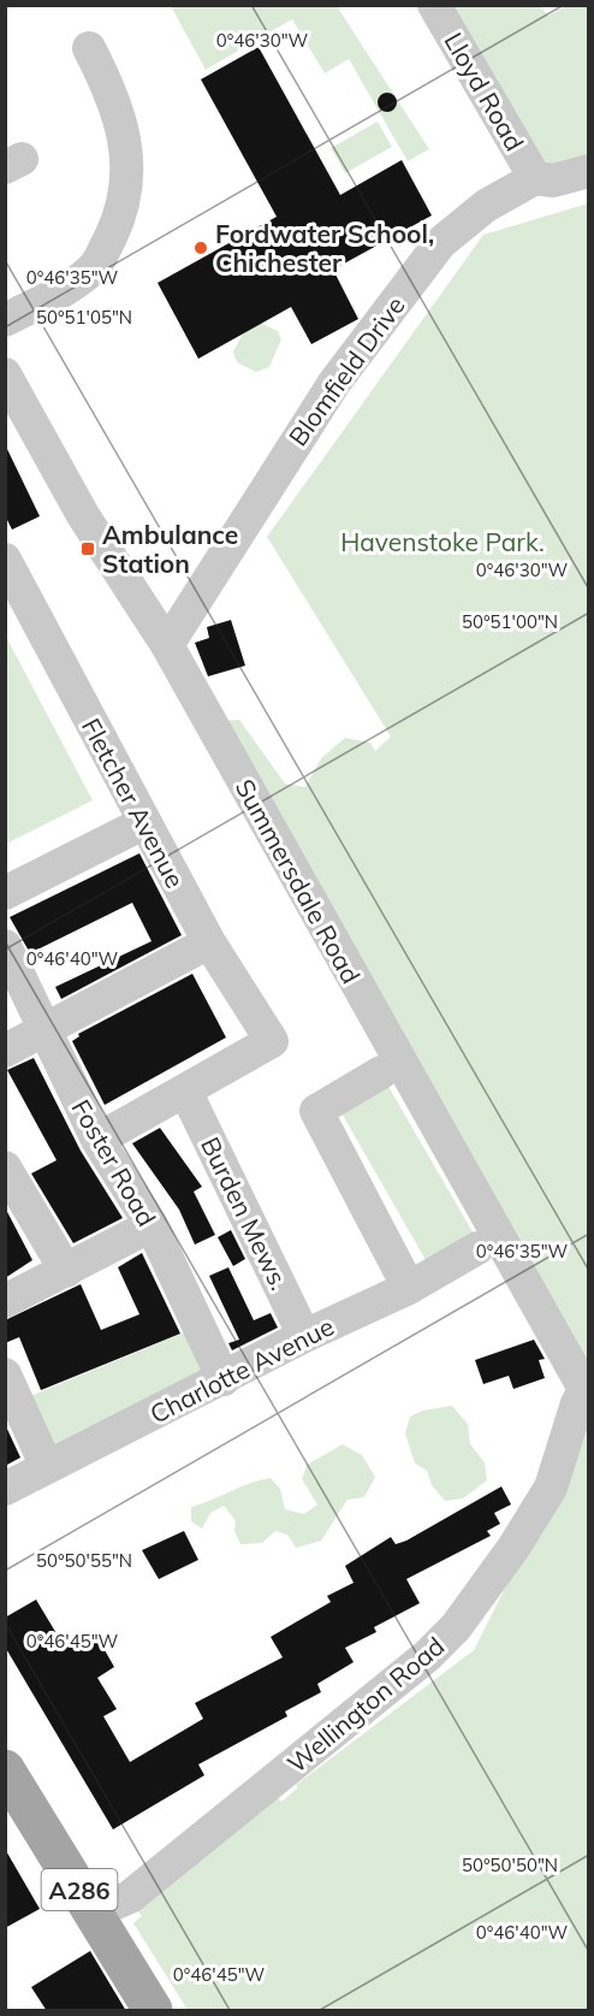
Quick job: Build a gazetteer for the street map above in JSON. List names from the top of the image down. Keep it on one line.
{"streets":{"main road":["A286"],"street":["Lloyd Road","Blomfield Drive","Fletcher Avenue","Summersdale Road","Foster Road","Burden Mews.","Charlotte Avenue","Wellington Road"]},"crossings":[["Lloyd Road","Blomfield Drive"],["Blomfield Drive","Summersdale Road"],["Fletcher Avenue","Burden Mews."],["Summersdale Road","Wellington Road"],["Foster Road","Charlotte Avenue"],["Burden Mews.","Charlotte Avenue"],["Wellington Road","A286"]],"parks":["Havenstoke Park."],"places":{"other":["Fordwater School, Chichester"],"transit":["Ambulance Station"]},"coordinates":["0°46'30\"W","0°46'35\"W","50°51'05\"N","50°51'00\"N","0°46'40\"W","50°50'55\"N","0°46'45\"W","50°50'50\"N"]}
